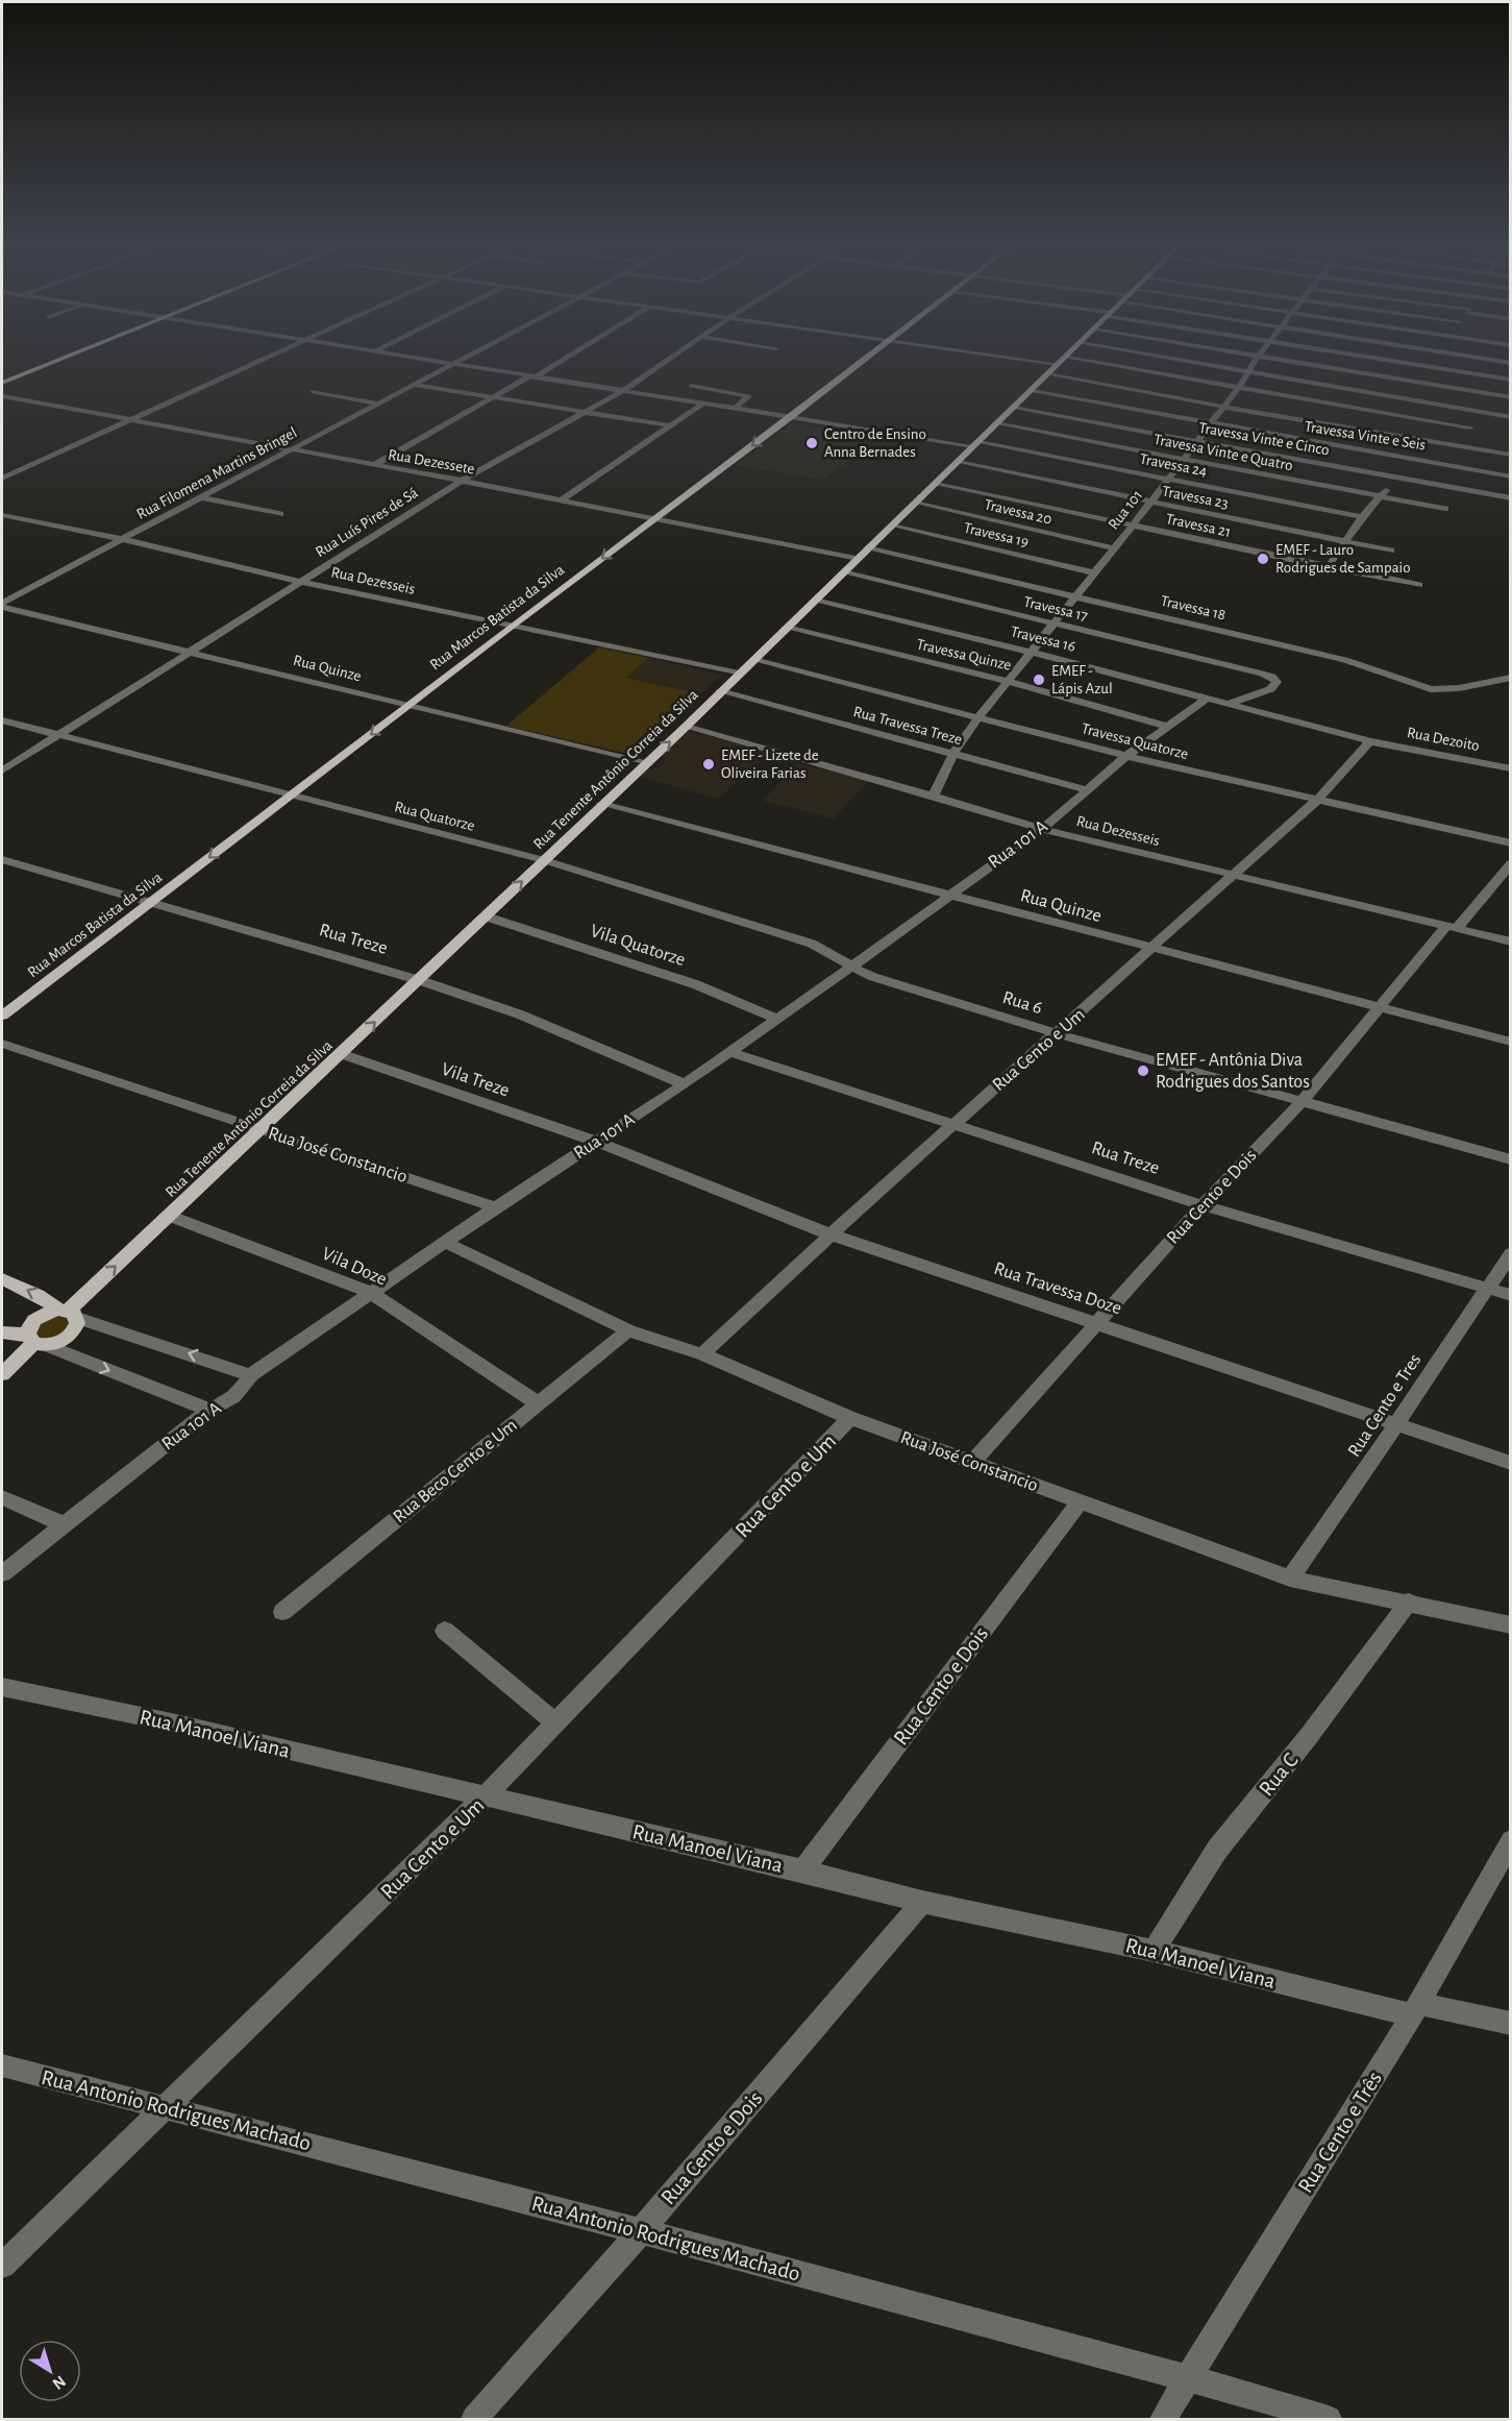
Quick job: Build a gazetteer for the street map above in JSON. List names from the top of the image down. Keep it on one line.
{"streets":{"main road":["Rua Marcos Batista da Silva","Rua Tenente Antônio Correia da Silva"],"street":["Travessa Vinte e Seis","Travessa Vinte e Cinco","Travessa Vinte e Quatro","Rua Dezessete","Travessa 24","Rua Filomena Martins Bringel","Travessa 23","Rua 101","Travessa 20","Rua Luís Pires de Sá","Travessa 21","Travessa 19","Rua Dezesseis","Travessa 18","Travessa 17","Travessa 16","Travessa Quinze","Rua Quinze","Rua Travessa Treze","Rua Dezoito","Travessa Quatorze","Rua Quatorze","Rua 101 A","Rua Treze","Vila Quatorze","Rua 6","Rua Cento e Um","Vila Treze","Rua José Constancio","Rua Cento e Dois","Vila Doze","Rua Travessa Doze","Rua Cento e Tres","Rua Beco Cento e Um","Rua Manoel Viana","Rua C","Rua Antonio Rodrigues Machado","Rua Cento e Três"]},"crossings":[["Travessa Vinte e Seis","Rua 101"],["Travessa Vinte e Seis","Rua Tenente Antônio Correia da Silva"],["Travessa Vinte e Cinco","Rua 101"],["Travessa Vinte e Cinco","Rua Tenente Antônio Correia da Silva"],["Travessa Vinte e Quatro","Rua 101"],["Travessa Vinte e Quatro","Rua Tenente Antônio Correia da Silva"],["Rua Dezessete","Rua Filomena Martins Bringel"],["Rua Dezessete","Rua Luís Pires de Sá"],["Rua Dezessete","Rua Marcos Batista da Silva"],["Rua Dezessete","Rua Tenente Antônio Correia da Silva"],["Travessa 24","Rua 101"],["Travessa 24","Rua Tenente Antônio Correia da Silva"],["Rua Filomena Martins Bringel","Rua Dezesseis"],["Rua Filomena Martins Bringel","Rua Quinze"],["Travessa 23","Rua 101"],["Travessa 23","Rua Tenente Antônio Correia da Silva"],["Rua 101","Travessa 20"],["Rua 101","Travessa 21"],["Rua 101","Travessa 19"],["Rua 101","Rua Dezesseis"],["Rua 101","Travessa 18"],["Rua 101","Travessa 17"],["Rua 101","Travessa 16"],["Rua 101","Travessa Quinze"],["Rua 101","Rua Travessa Treze"],["Rua 101","Travessa Quatorze"],["Travessa 20","Rua Tenente Antônio Correia da Silva"],["Rua Luís Pires de Sá","Rua Dezesseis"],["Rua Luís Pires de Sá","Rua Quinze"],["Rua Luís Pires de Sá","Rua Quatorze"],["Travessa 21","Rua Tenente Antônio Correia da Silva"],["Travessa 19","Rua Tenente Antônio Correia da Silva"],["Rua Dezesseis","Rua Marcos Batista da Silva"],["Rua Dezesseis","Rua Tenente Antônio Correia da Silva"],["Rua Dezesseis","Rua 101 A"],["Rua Dezesseis","Rua Cento e Um"],["Rua Dezesseis","Rua Cento e Dois"],["Travessa 18","Rua Tenente Antônio Correia da Silva"],["Travessa 17","Travessa 16"],["Travessa 17","Rua Tenente Antônio Correia da Silva"],["Rua Marcos Batista da Silva","Rua Quinze"],["Rua Marcos Batista da Silva","Rua Quatorze"],["Rua Marcos Batista da Silva","Rua Treze"],["Travessa 16","Rua Dezoito"],["Travessa 16","Rua Tenente Antônio Correia da Silva"],["Travessa 16","Rua 101 A"],["Travessa 16","Rua Cento e Um"],["Travessa Quinze","Rua Tenente Antônio Correia da Silva"],["Travessa Quinze","Rua 101 A"],["Rua Quinze","Rua Tenente Antônio Correia da Silva"],["Rua Quinze","Rua 101 A"],["Rua Quinze","Rua Cento e Um"],["Rua Quinze","Rua Cento e Dois"],["Rua Travessa Treze","Rua Tenente Antônio Correia da Silva"],["Rua Travessa Treze","Rua 101 A"],["Rua Dezoito","Rua Cento e Um"],["Travessa Quatorze","Rua Tenente Antônio Correia da Silva"],["Travessa Quatorze","Rua 101 A"],["Travessa Quatorze","Rua Cento e Um"],["Rua Tenente Antônio Correia da Silva","Rua Quatorze"],["Rua Tenente Antônio Correia da Silva","Rua Treze"],["Rua Tenente Antônio Correia da Silva","Vila Quatorze"],["Rua Tenente Antônio Correia da Silva","Vila Treze"],["Rua Tenente Antônio Correia da Silva","Rua José Constancio"],["Rua Tenente Antônio Correia da Silva","Vila Doze"],["Rua Quatorze","Rua 101 A"],["Rua Quatorze","Rua 6"],["Rua 101 A","Rua Treze"],["Rua 101 A","Vila Quatorze"],["Rua 101 A","Rua 6"],["Rua 101 A","Vila Treze"],["Rua 101 A","Rua José Constancio"],["Rua 101 A","Vila Doze"],["Rua 101 A","Rua Travessa Doze"],["Rua Treze","Rua Cento e Um"],["Rua Treze","Rua Cento e Dois"],["Rua Treze","Rua Cento e Tres"],["Rua 6","Rua Cento e Um"],["Rua 6","Rua Cento e Dois"],["Rua Cento e Um","Rua José Constancio"],["Rua Cento e Um","Rua Travessa Doze"],["Rua Cento e Um","Rua Manoel Viana"],["Rua Cento e Um","Rua Antonio Rodrigues Machado"],["Vila Treze","Rua Travessa Doze"],["Rua José Constancio","Rua Cento e Dois"],["Rua José Constancio","Rua Cento e Tres"],["Rua José Constancio","Rua Beco Cento e Um"],["Rua José Constancio","Rua C"],["Rua Cento e Dois","Rua Travessa Doze"],["Rua Cento e Dois","Rua Manoel Viana"],["Rua Cento e Dois","Rua Antonio Rodrigues Machado"],["Vila Doze","Rua Beco Cento e Um"],["Rua Travessa Doze","Rua Cento e Tres"],["Rua Manoel Viana","Rua C"],["Rua Manoel Viana","Rua Cento e Três"],["Rua Antonio Rodrigues Machado","Rua Cento e Três"]],"one_way":["Rua Marcos Batista da Silva"],"places":["Centro de Ensino Anna Bernades","EMEF - Lauro Rodrigues de Sampaio","EMEF - Lápis Azul","EMEF - Lizete de Oliveira Farias","EMEF - Antônia Diva Rodrigues dos Santos"],"north":"bottom right"}
